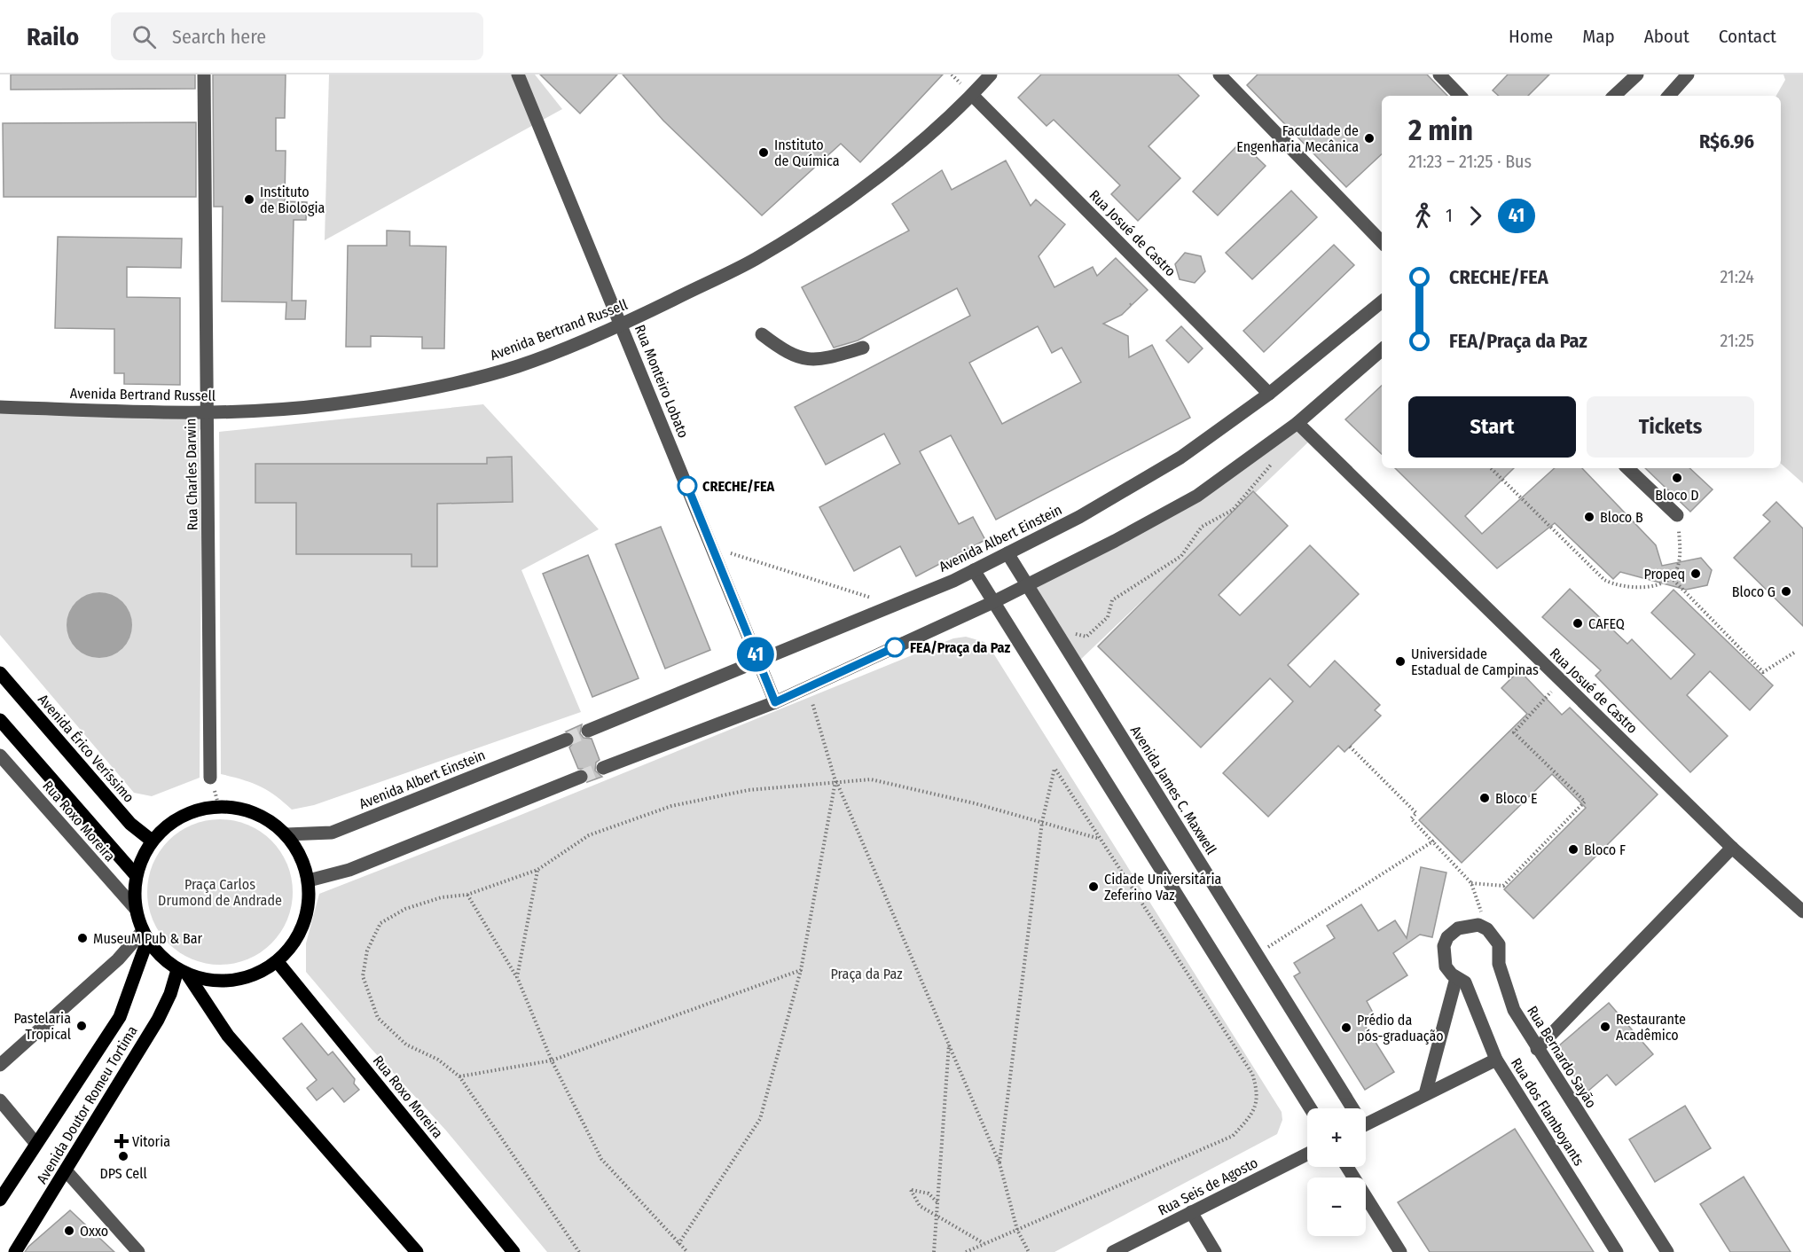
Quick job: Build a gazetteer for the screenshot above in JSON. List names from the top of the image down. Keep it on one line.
{"streets":{"main road":["Avenida Érico Veríssimo","Rua Roxo Moreira","Avenida Doutor Romeu Tortima"],"street":["Rua Josué de Castro","Avenida Bertrand Russell","Rua Monteiro Lobato","Rua Charles Darwin","Avenida Albert Einstein","Avenida James C. Maxwell","Rua Bernardo Sayão","Rua dos Flamboyants","Rua Seis de Agosto"]},"crossings":[["Rua Josué de Castro","Avenida Bertrand Russell"],["Rua Josué de Castro","Avenida Albert Einstein"],["Avenida Bertrand Russell","Rua Monteiro Lobato"],["Avenida Bertrand Russell","Rua Charles Darwin"],["Rua Monteiro Lobato","Avenida Albert Einstein"],["Avenida Albert Einstein","Avenida Érico Veríssimo"],["Avenida Albert Einstein","Avenida James C. Maxwell"],["Avenida Albert Einstein","Rua Roxo Moreira"],["Avenida Albert Einstein","Avenida Doutor Romeu Tortima"],["Avenida Érico Veríssimo","Rua Roxo Moreira"],["Avenida Érico Veríssimo","Avenida Doutor Romeu Tortima"],["Rua Roxo Moreira","Avenida Doutor Romeu Tortima"]],"parks":["Praça Carlos Drumond de Andrade","Praça da Paz"],"places":{"other":["Faculdade de Engenharia Mecânica","Instituto de Química","Instituto de Biologia","Bloco D","CRECHE/FEA","Bloco B","Propeq","Bloco G","CAFEQ","FEA/Praça da Paz","Universidade Estadual de Campinas","Bloco E","Bloco F","Cidade Universitária Zeferino Vaz","MuseuM Pub & Bar","Pastelaria Tropical","Restaurante Acadêmico","Prédio da pós-graduação","DPS Cell","Oxxo"],"health":["Vitoria"]},"lines":["bus line 41"],"page":{"header":"Railo","search":"Search here","nav":["Home","Map","About","Contact"],"on_map":"41","heading":["2 min","21:23 – 21:25 · Bus","R$6.96"],"legs":["1","41"],"list":[{"name":"CRECHE/FEA","value":"21:24"},{"name":"FEA/Praça da Paz","value":"21:25"}],"buttons":["Start","Tickets"],"map_buttons":["+","−"]}}
